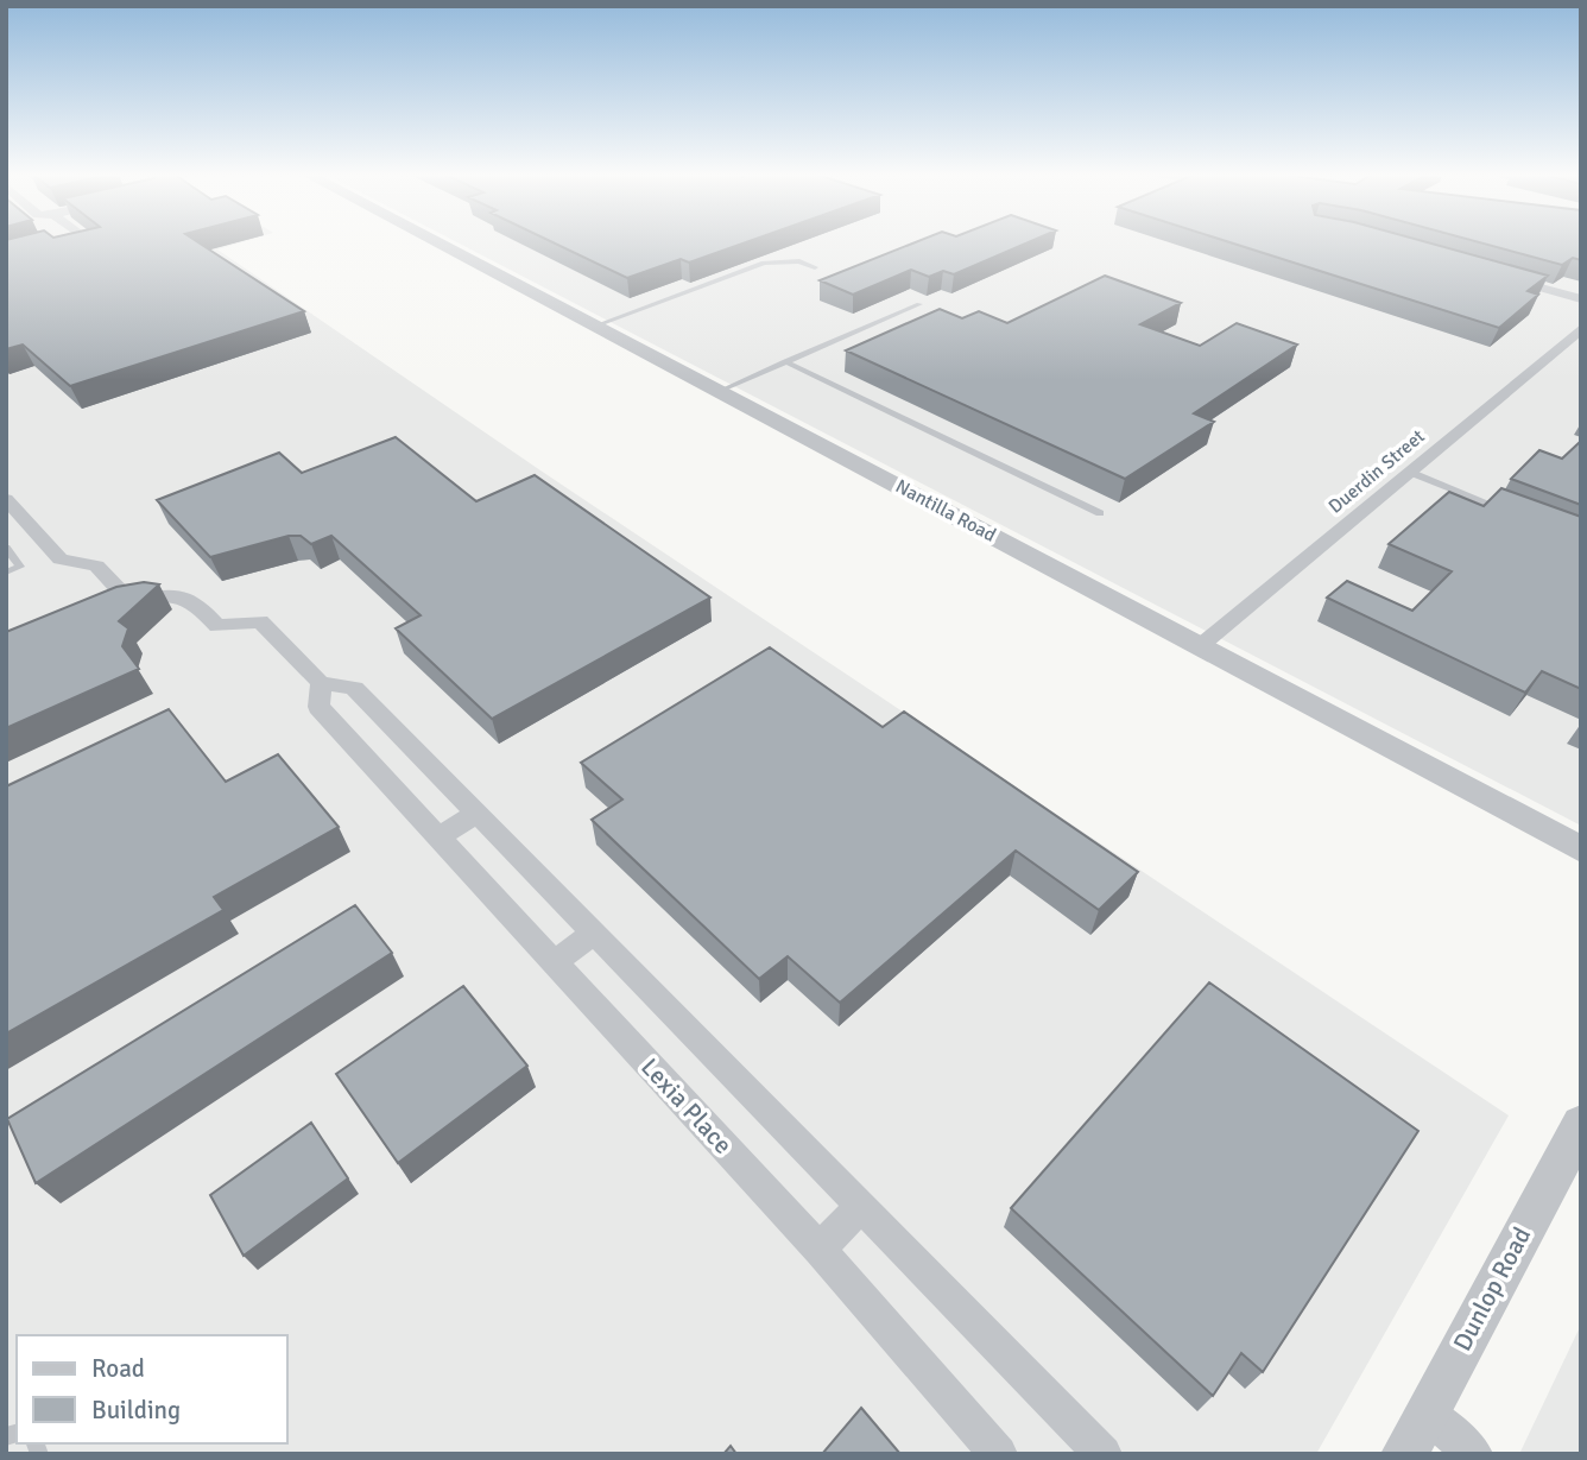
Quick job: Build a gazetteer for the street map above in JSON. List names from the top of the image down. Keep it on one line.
{"streets":{"street":["Duerdin Street","Nantilla Road","Lexia Place","Dunlop Road"]},"crossings":[["Duerdin Street","Nantilla Road"]],"legend":["Road","Building"]}
